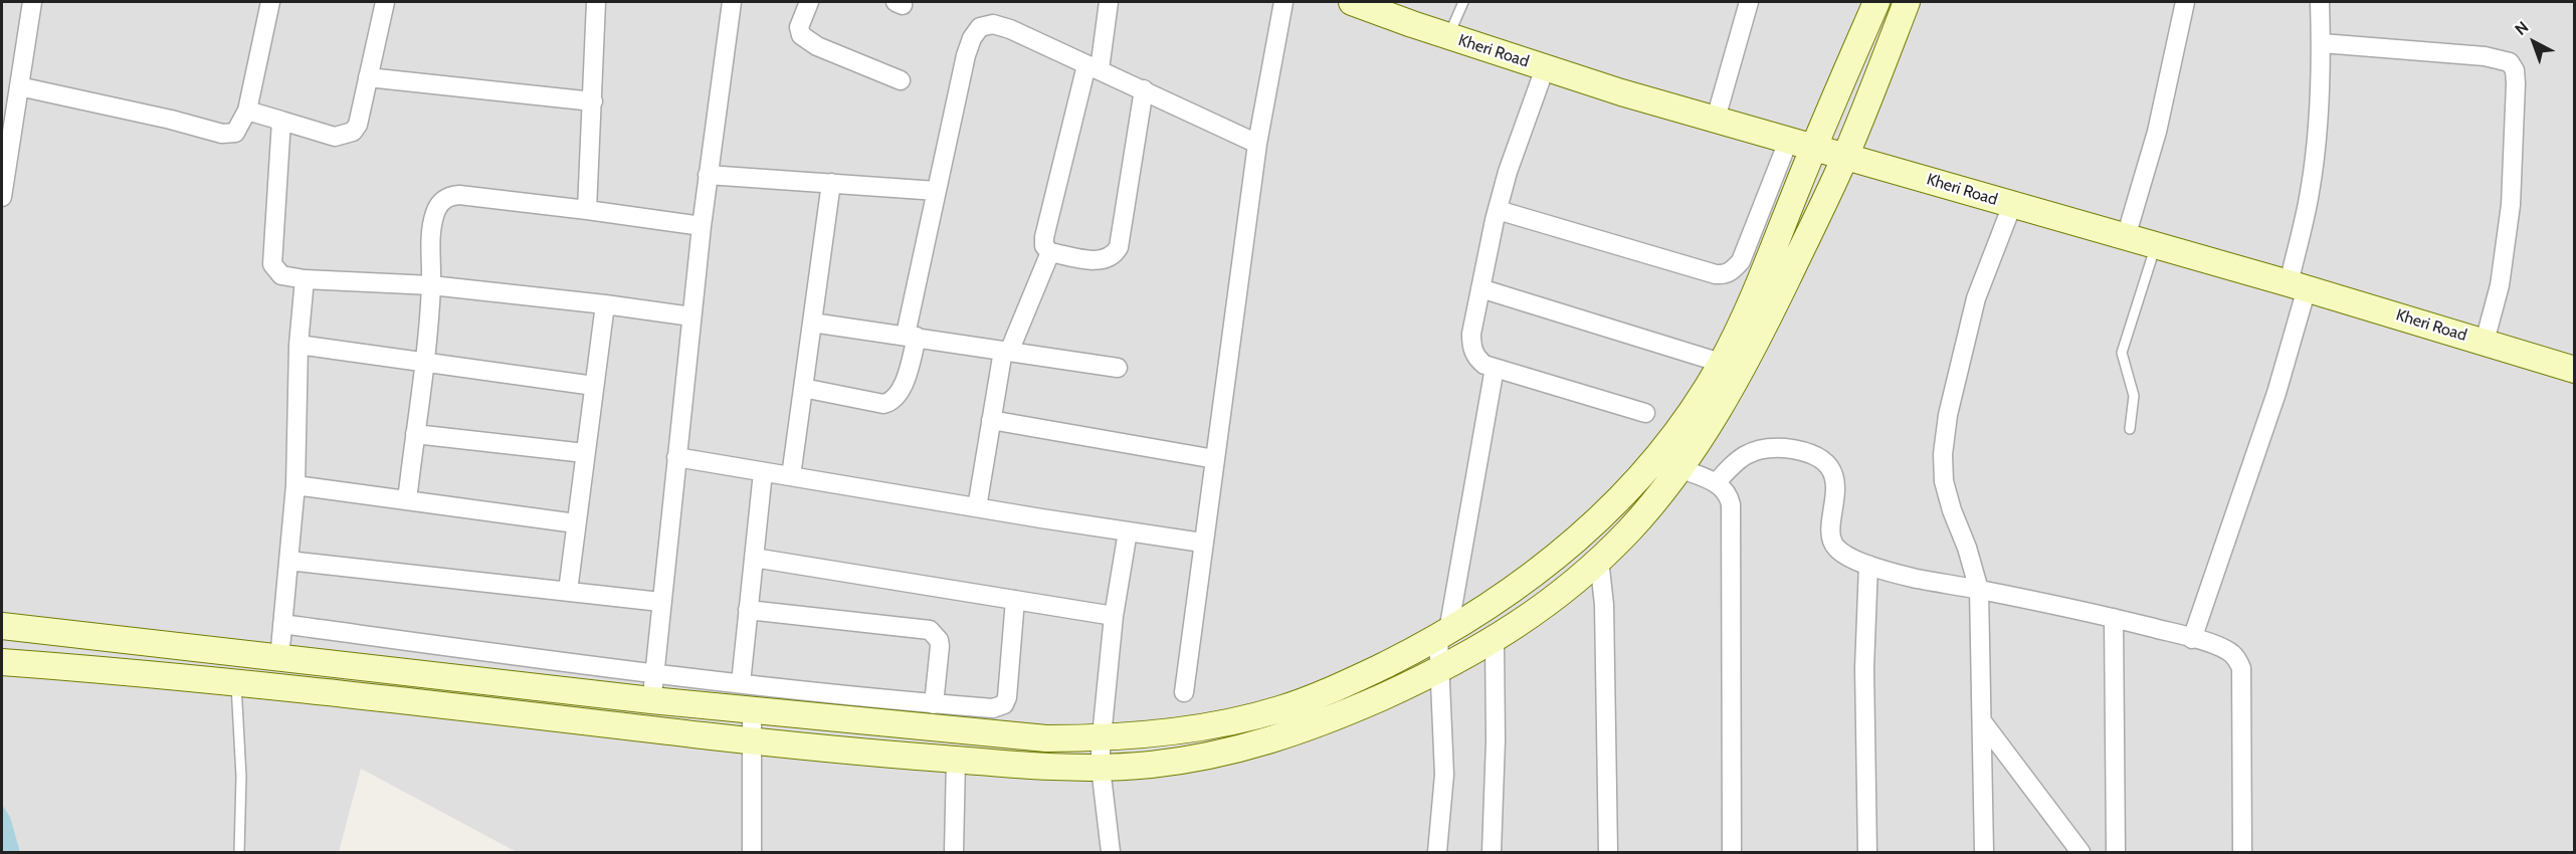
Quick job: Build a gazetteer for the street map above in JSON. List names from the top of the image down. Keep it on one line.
{"streets":{"street":["Kheri Road"]},"north":"top left"}
